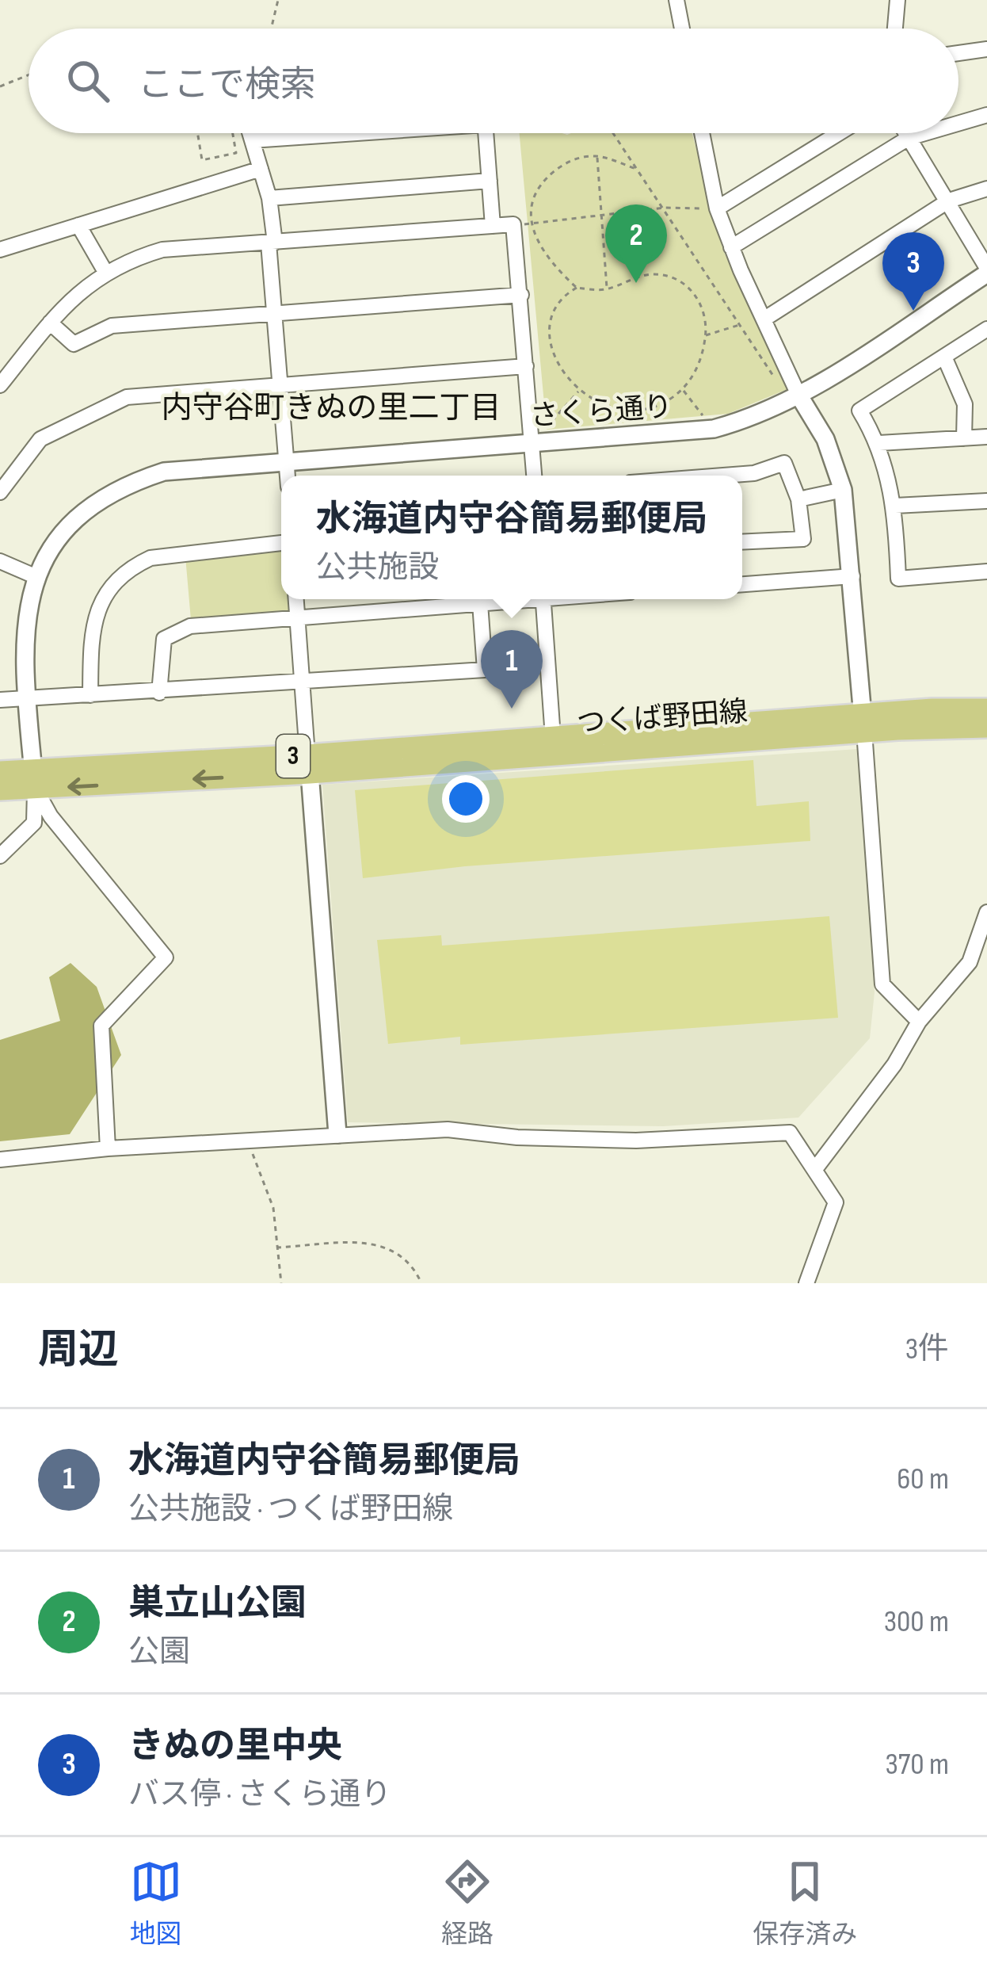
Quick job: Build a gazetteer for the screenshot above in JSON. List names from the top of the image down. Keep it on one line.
{"streets":{"main road":["つくば野田線","3"],"street":["さくら通り"]},"crossings":[["さくら通り","つくば野田線"]],"districts":["内守谷町きぬの里二丁目"],"page":{"search":"ここで検索","pins":["2","3","1"],"popup":["水海道内守谷簡易郵便局","公共施設"],"heading":["周辺","3件"],"list":[{"mark":"1","name":"水海道内守谷簡易郵便局","note":"公共施設 · つくば野田線","value":"60 m"},{"mark":"2","name":"巣立山公園","note":"公園","value":"300 m"},{"mark":"3","name":"きぬの里中央","note":"バス停 · さくら通り","value":"370 m"}],"nav":["地図","経路","保存済み"]}}
